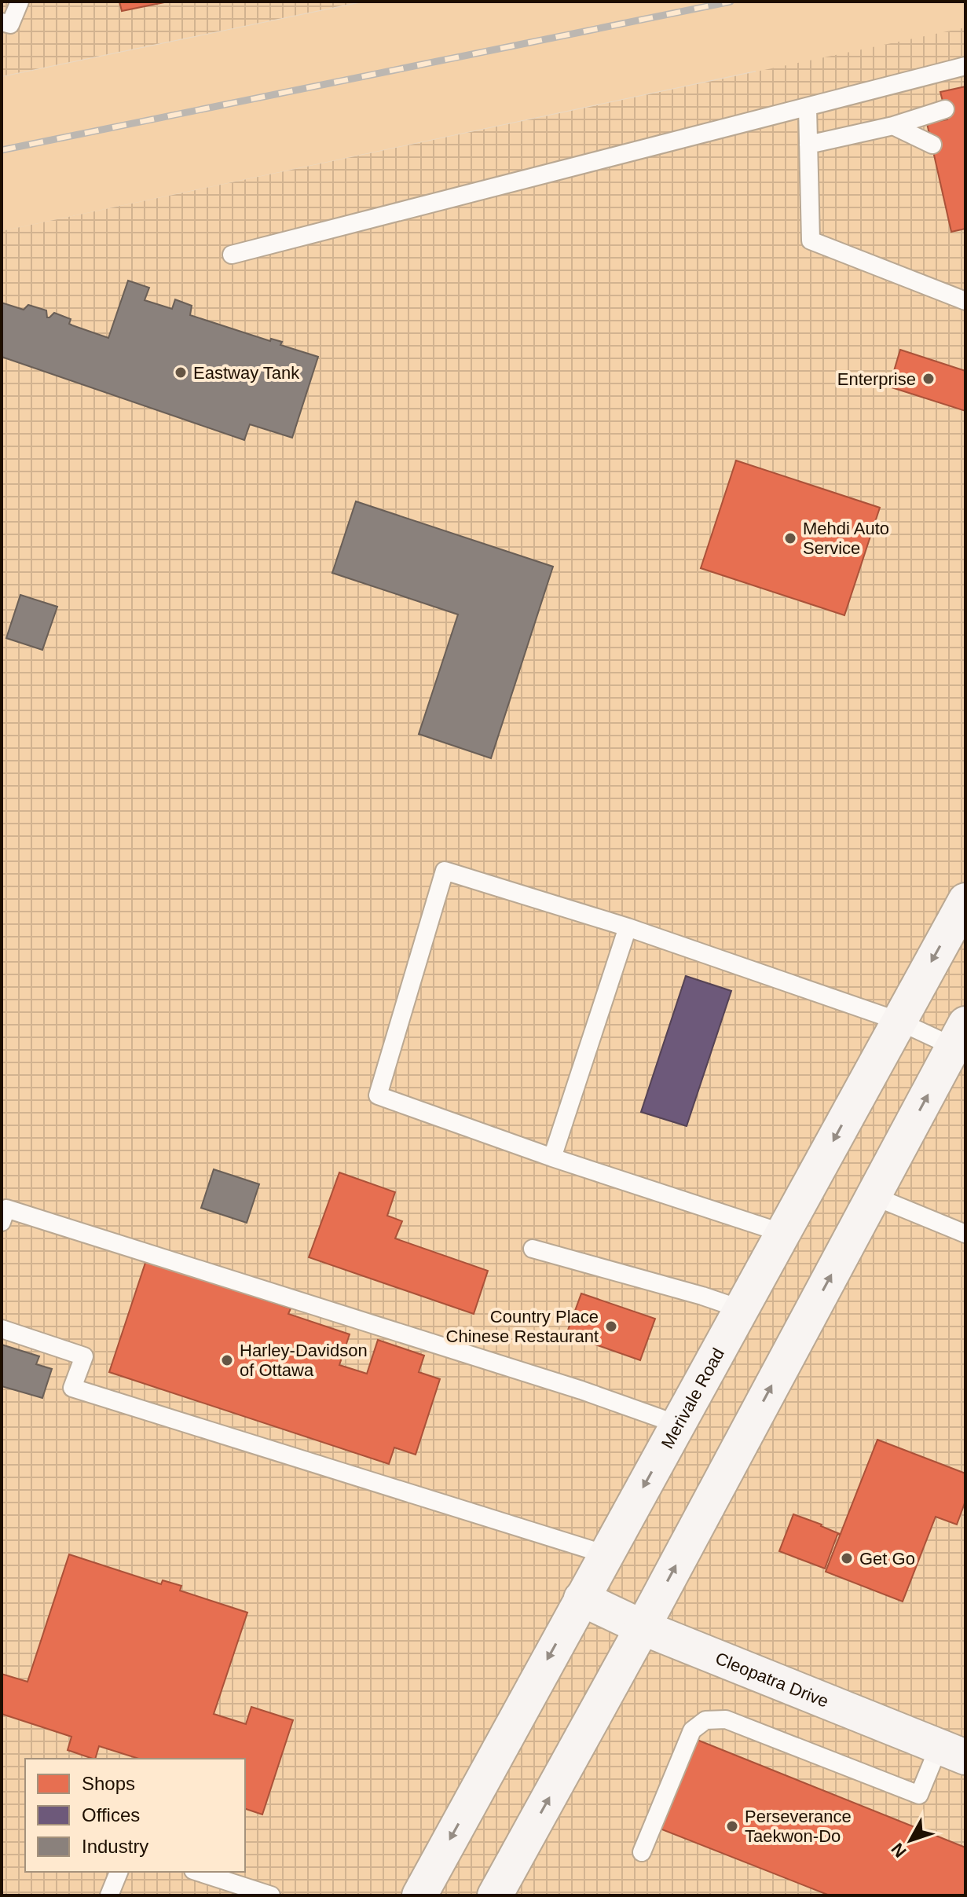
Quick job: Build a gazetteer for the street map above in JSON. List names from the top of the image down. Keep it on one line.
{"streets":{"main road":["Merivale Road","Cleopatra Drive"]},"crossings":[["Merivale Road","Cleopatra Drive"]],"places":["Eastway Tank","Enterprise","Mehdi Auto Service","Country Place Chinese Restaurant","Harley-Davidson of Ottawa","Get Go","Perseverance Taekwon-Do"],"legend":["Shops","Offices","Industry"],"north":"bottom left"}
